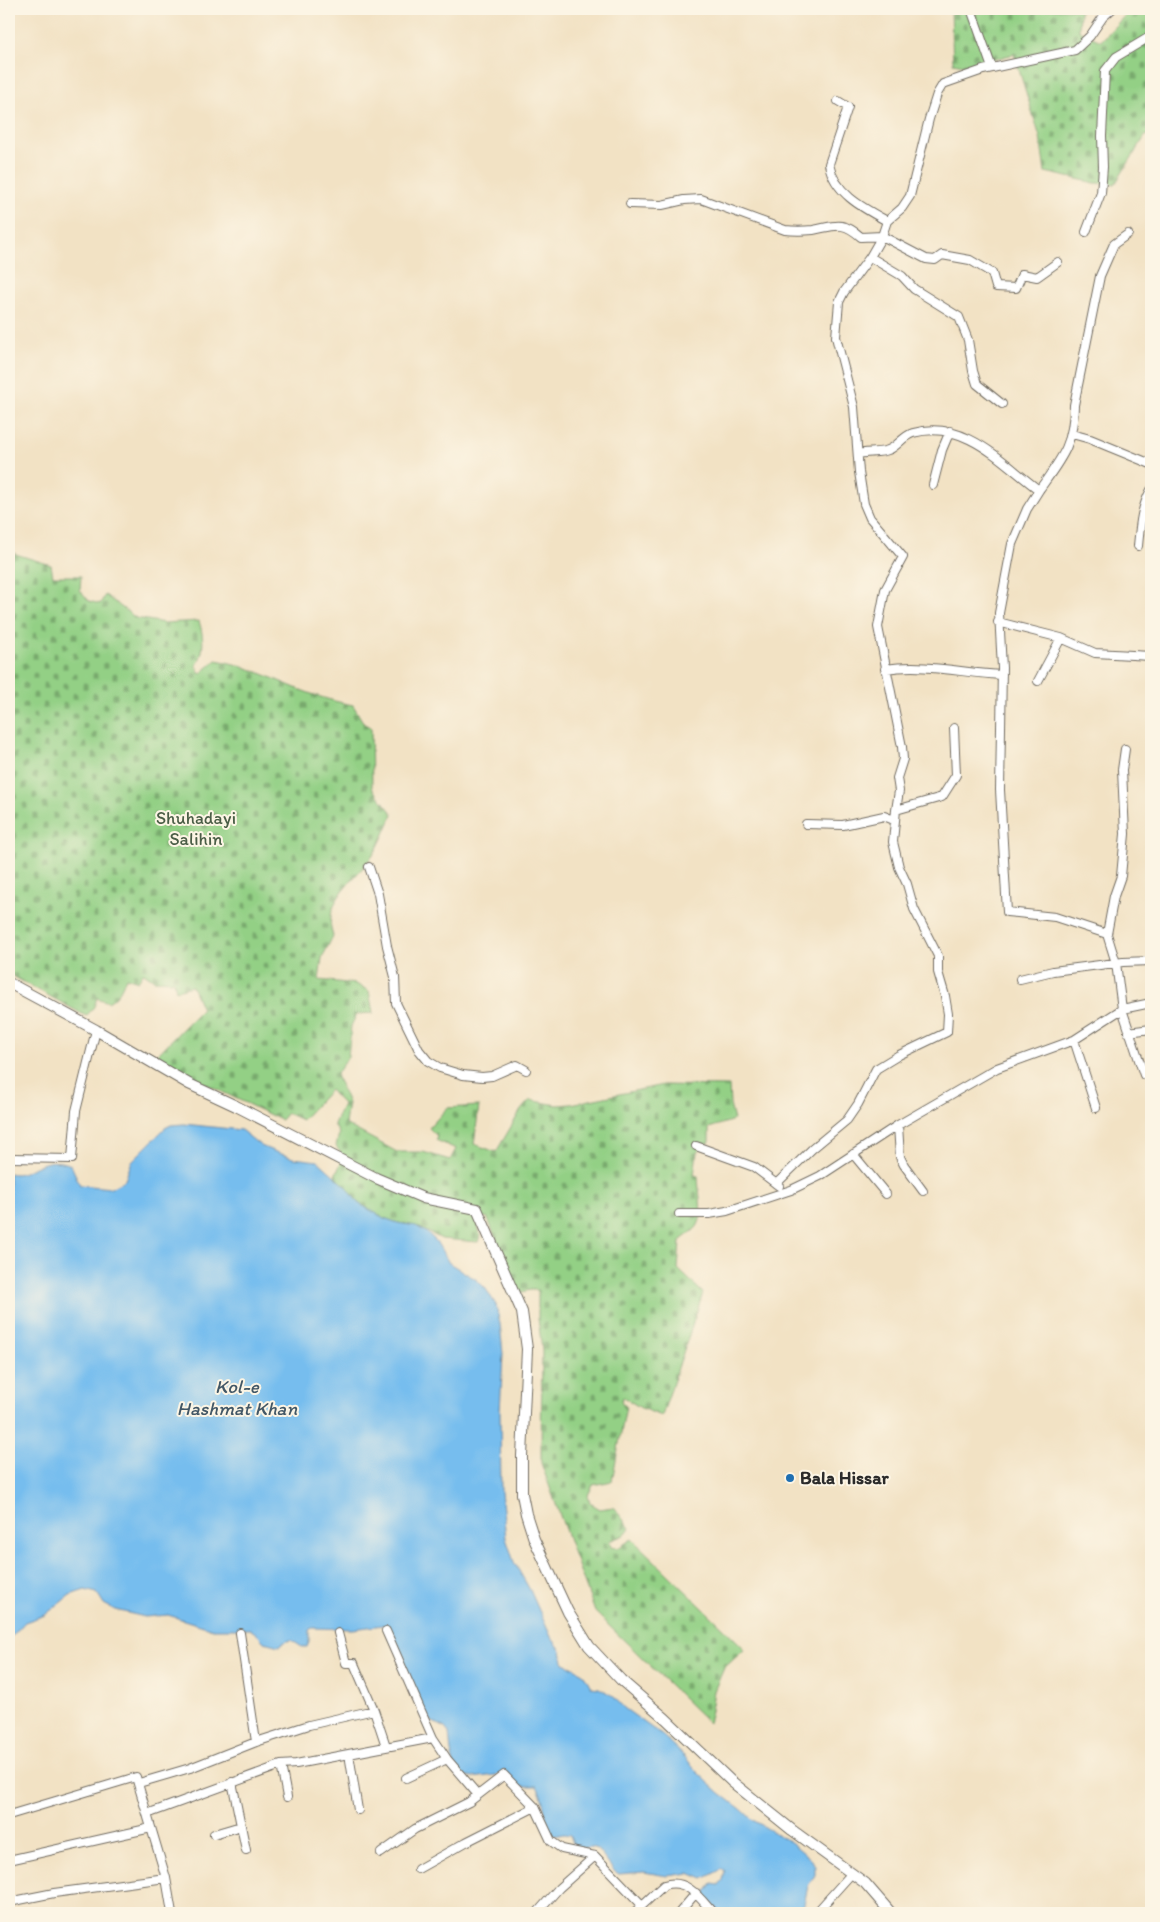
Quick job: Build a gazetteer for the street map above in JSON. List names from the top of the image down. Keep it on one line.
{"water":["Kol-e Hashmat Khan"],"parks":["Shuhadayi Salihin"],"places":["Bala Hissar"]}
